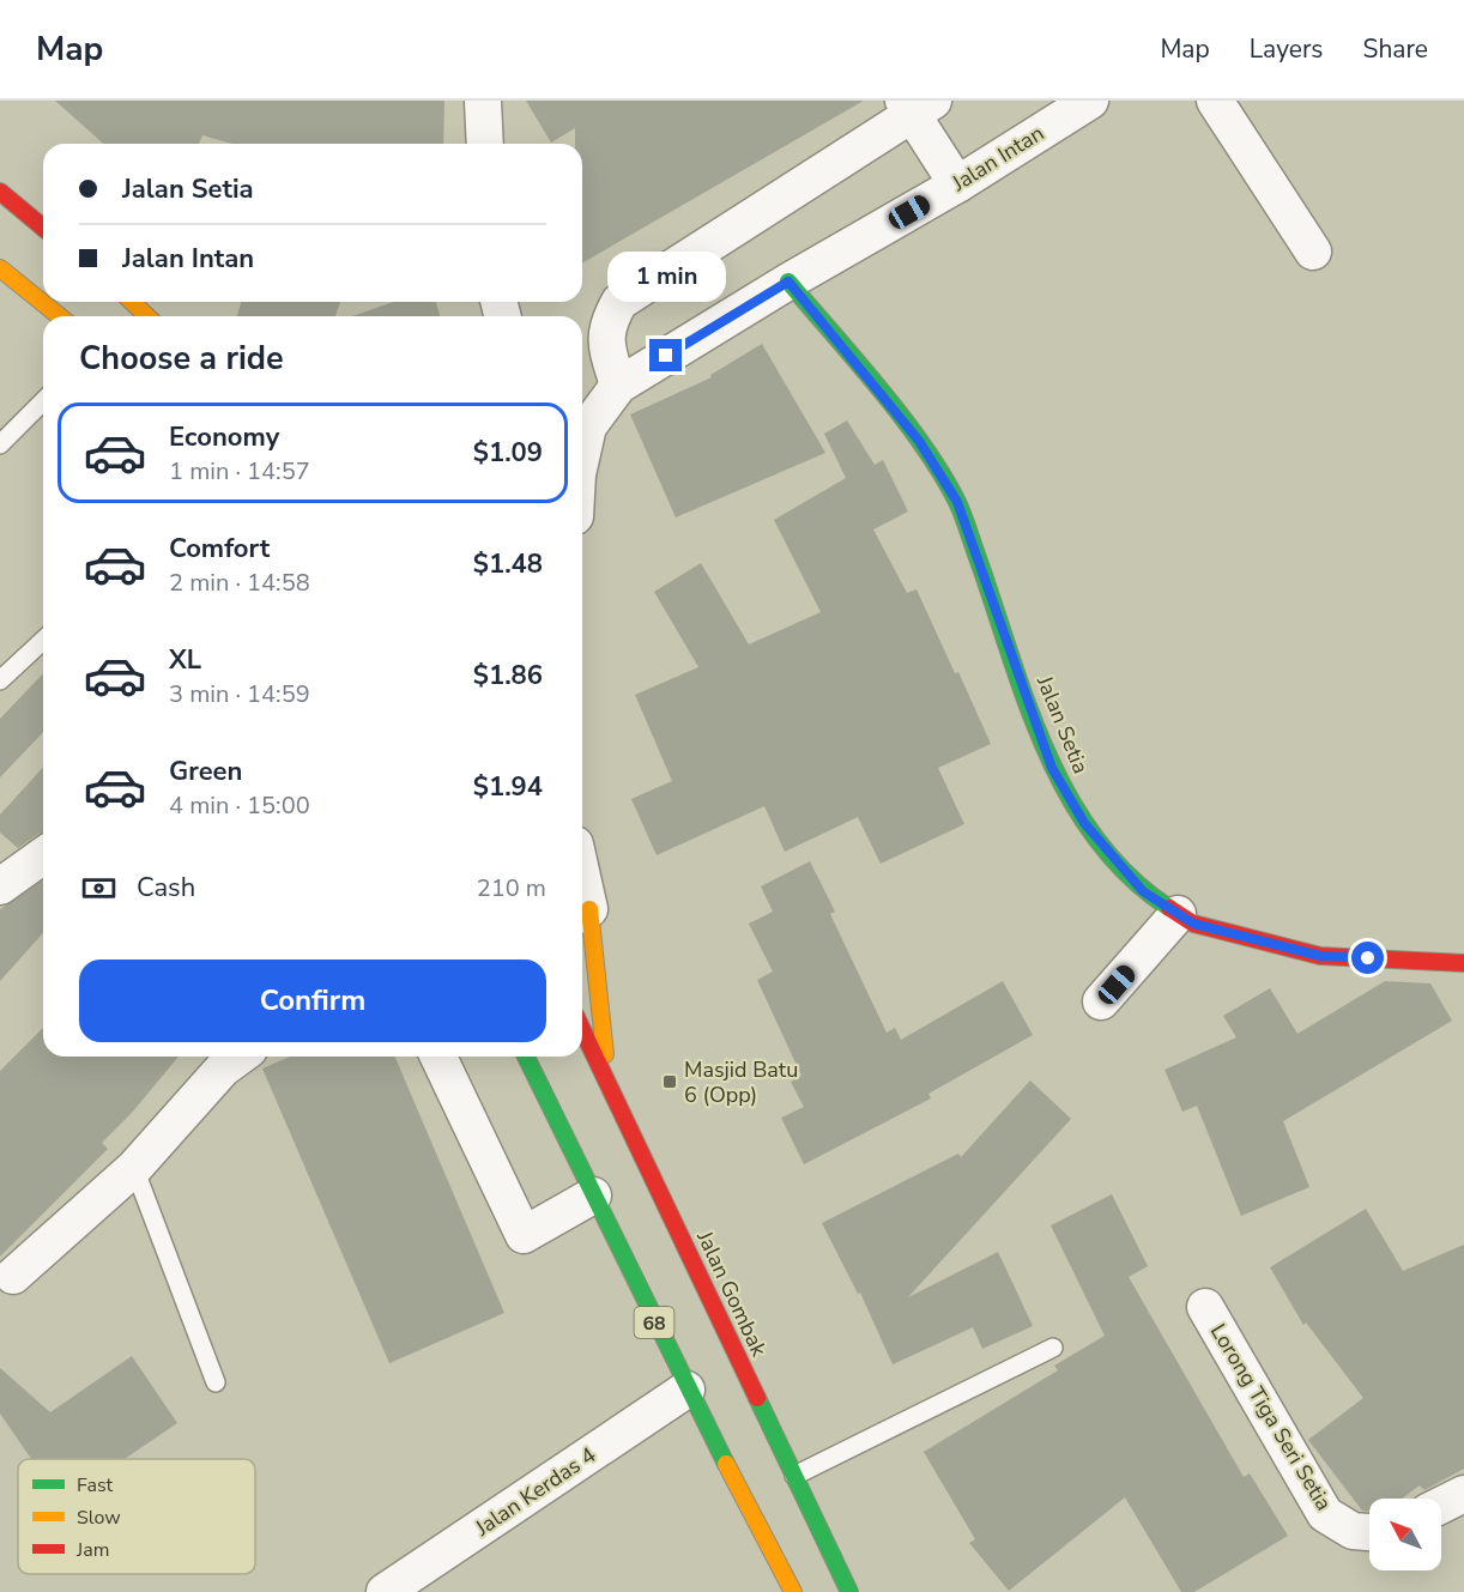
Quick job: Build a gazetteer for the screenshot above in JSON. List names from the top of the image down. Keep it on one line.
{"streets":{"main road":["Jalan Setia","Jalan Gombak","68"],"street":["Jalan Intan","Lorong Tiga Seri Setia","Jalan Kerdas 4"]},"crossings":[["Jalan Intan","Jalan Setia"],["68","Jalan Kerdas 4"]],"places":{"transit":["Masjid Batu 6 (Opp)"]},"legend":["Fast","Slow","Jam"],"north":"top left","page":{"header":"Map","nav":["Map","Layers","Share"],"banner":["Jalan Setia","Jalan Intan"],"bubble":"1 min","heading":"Choose a ride","list":[{"name":"Economy","note":"1 min · 14:57","value":"$1.09"},{"name":"Comfort","note":"2 min · 14:58","value":"$1.48"},{"name":"XL","note":"3 min · 14:59","value":"$1.86"},{"name":"Green","note":"4 min · 15:00","value":"$1.94"}],"pay":["Cash","210 m"],"buttons":"Confirm"}}
